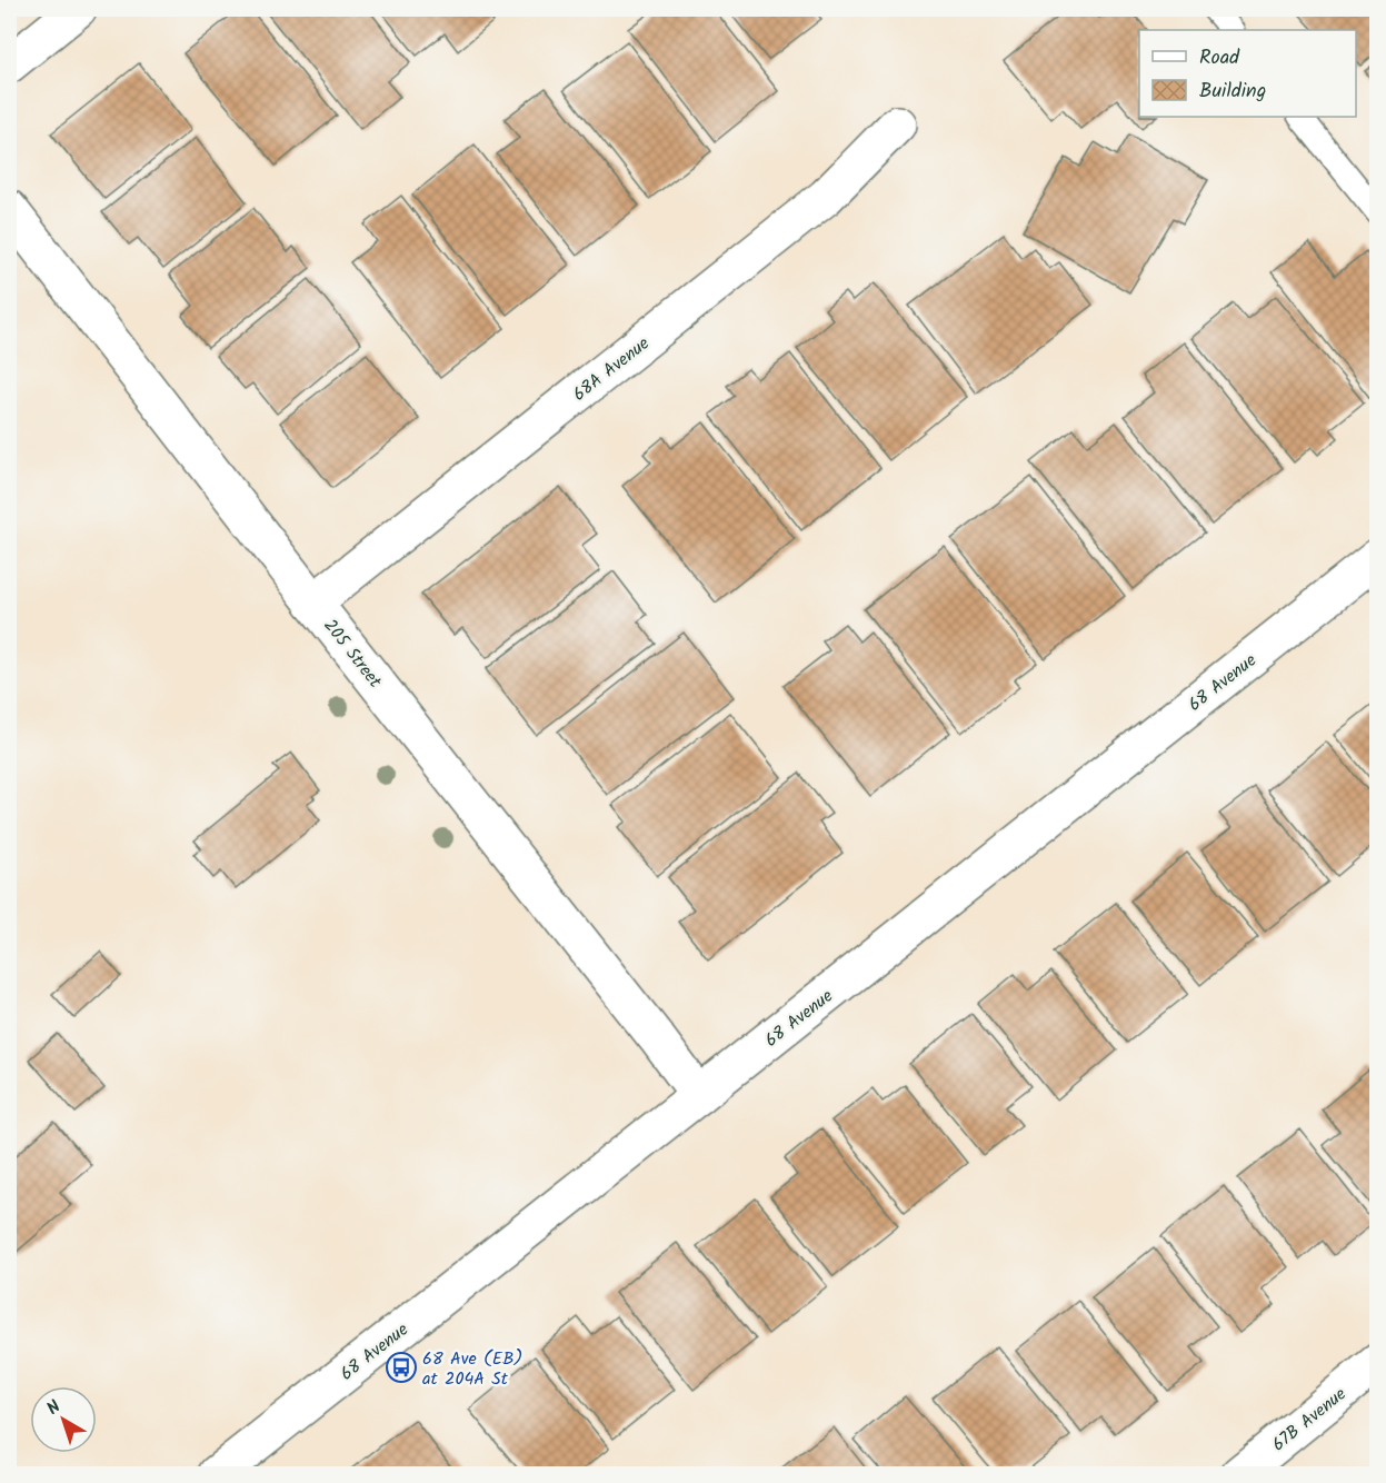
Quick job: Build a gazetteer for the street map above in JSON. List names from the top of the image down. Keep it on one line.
{"streets":{"street":["68A Avenue","205 Street","68 Avenue","67B Avenue"]},"crossings":[["68A Avenue","205 Street"],["205 Street","68 Avenue"]],"places":{"bus stop":["68 Ave (EB) at 204A St"]},"legend":["Road","Building"],"north":"top left"}
